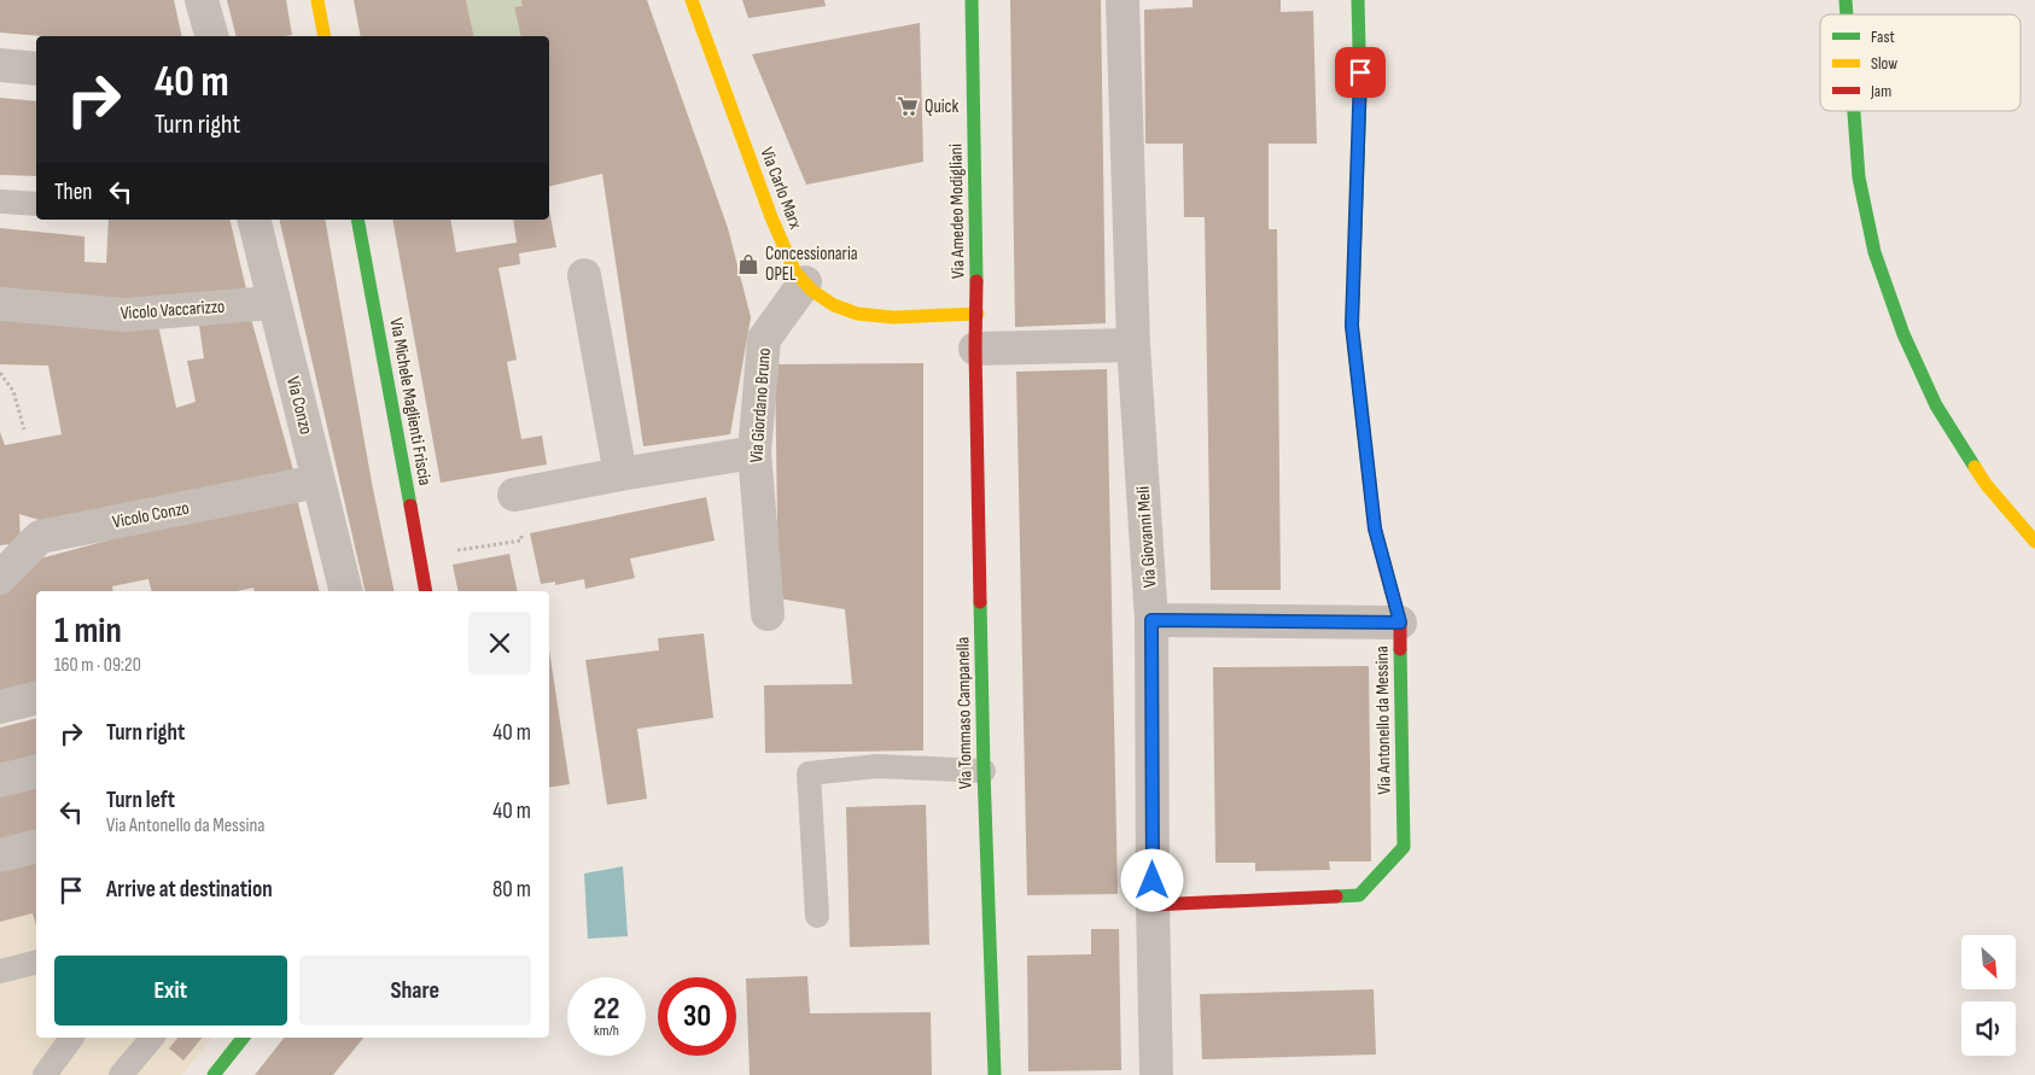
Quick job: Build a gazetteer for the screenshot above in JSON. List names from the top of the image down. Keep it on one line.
{"streets":{"street":["Via Carlo Marx","Via Amedeo Modigliani","Vicolo Vaccarizzo","Via Michele Maglienti Friscia","Via Conzo","Via Giordano Bruno","Vicolo Conzo","Via Giovanni Meli","Via Tommaso Campanella","Via Antonello da Messina"]},"crossings":[["Via Carlo Marx","Via Amedeo Modigliani"],["Via Carlo Marx","Via Giordano Bruno"],["Via Amedeo Modigliani","Via Tommaso Campanella"],["Vicolo Vaccarizzo","Via Conzo"],["Via Conzo","Vicolo Conzo"],["Via Giovanni Meli","Via Antonello da Messina"]],"places":{"supermarket":["Quick"],"shop":["Concessionaria OPEL"]},"legend":["Fast","Slow","Jam"],"north":"bottom right","page":{"turn":["40 m","Turn right"],"then":"Then","heading":["1 min","160 m · 09:20"],"list":[{"name":"Turn right","value":"40 m"},{"name":"Turn left","note":"Via Antonello da Messina","value":"40 m"},{"name":"Arrive at destination","value":"80 m"}],"buttons":["Exit","Share"],"speed":"22 km/h","limit":"30"}}
